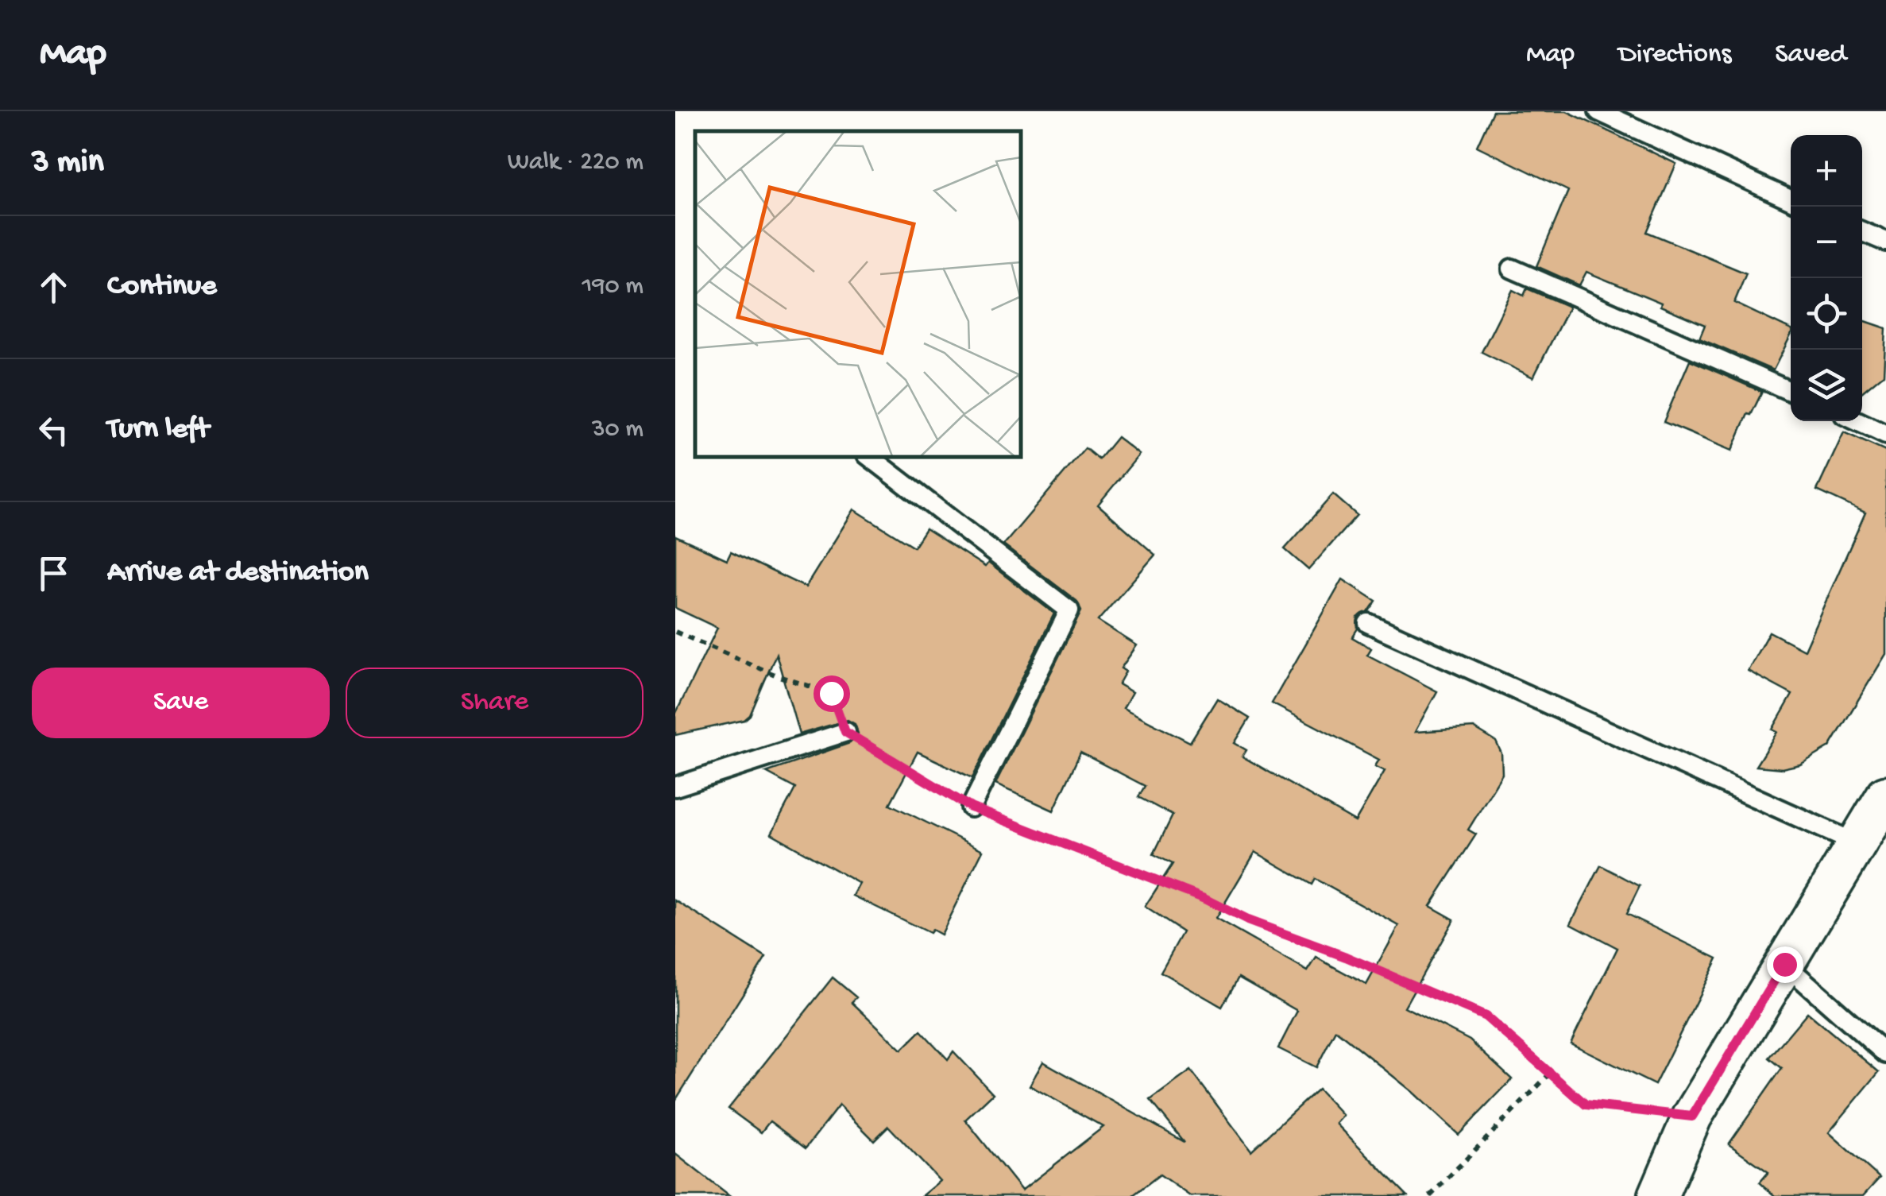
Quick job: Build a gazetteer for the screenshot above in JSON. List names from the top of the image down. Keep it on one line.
{"page":{"header":"Map","nav":["Map","Directions","Saved"],"heading":["3 min","Walk · 220 m"],"map_buttons":["+","−"],"list":[["Continue","190 m"],["Turn left","30 m"],"Arrive at destination"],"buttons":["Save","Share"]}}
